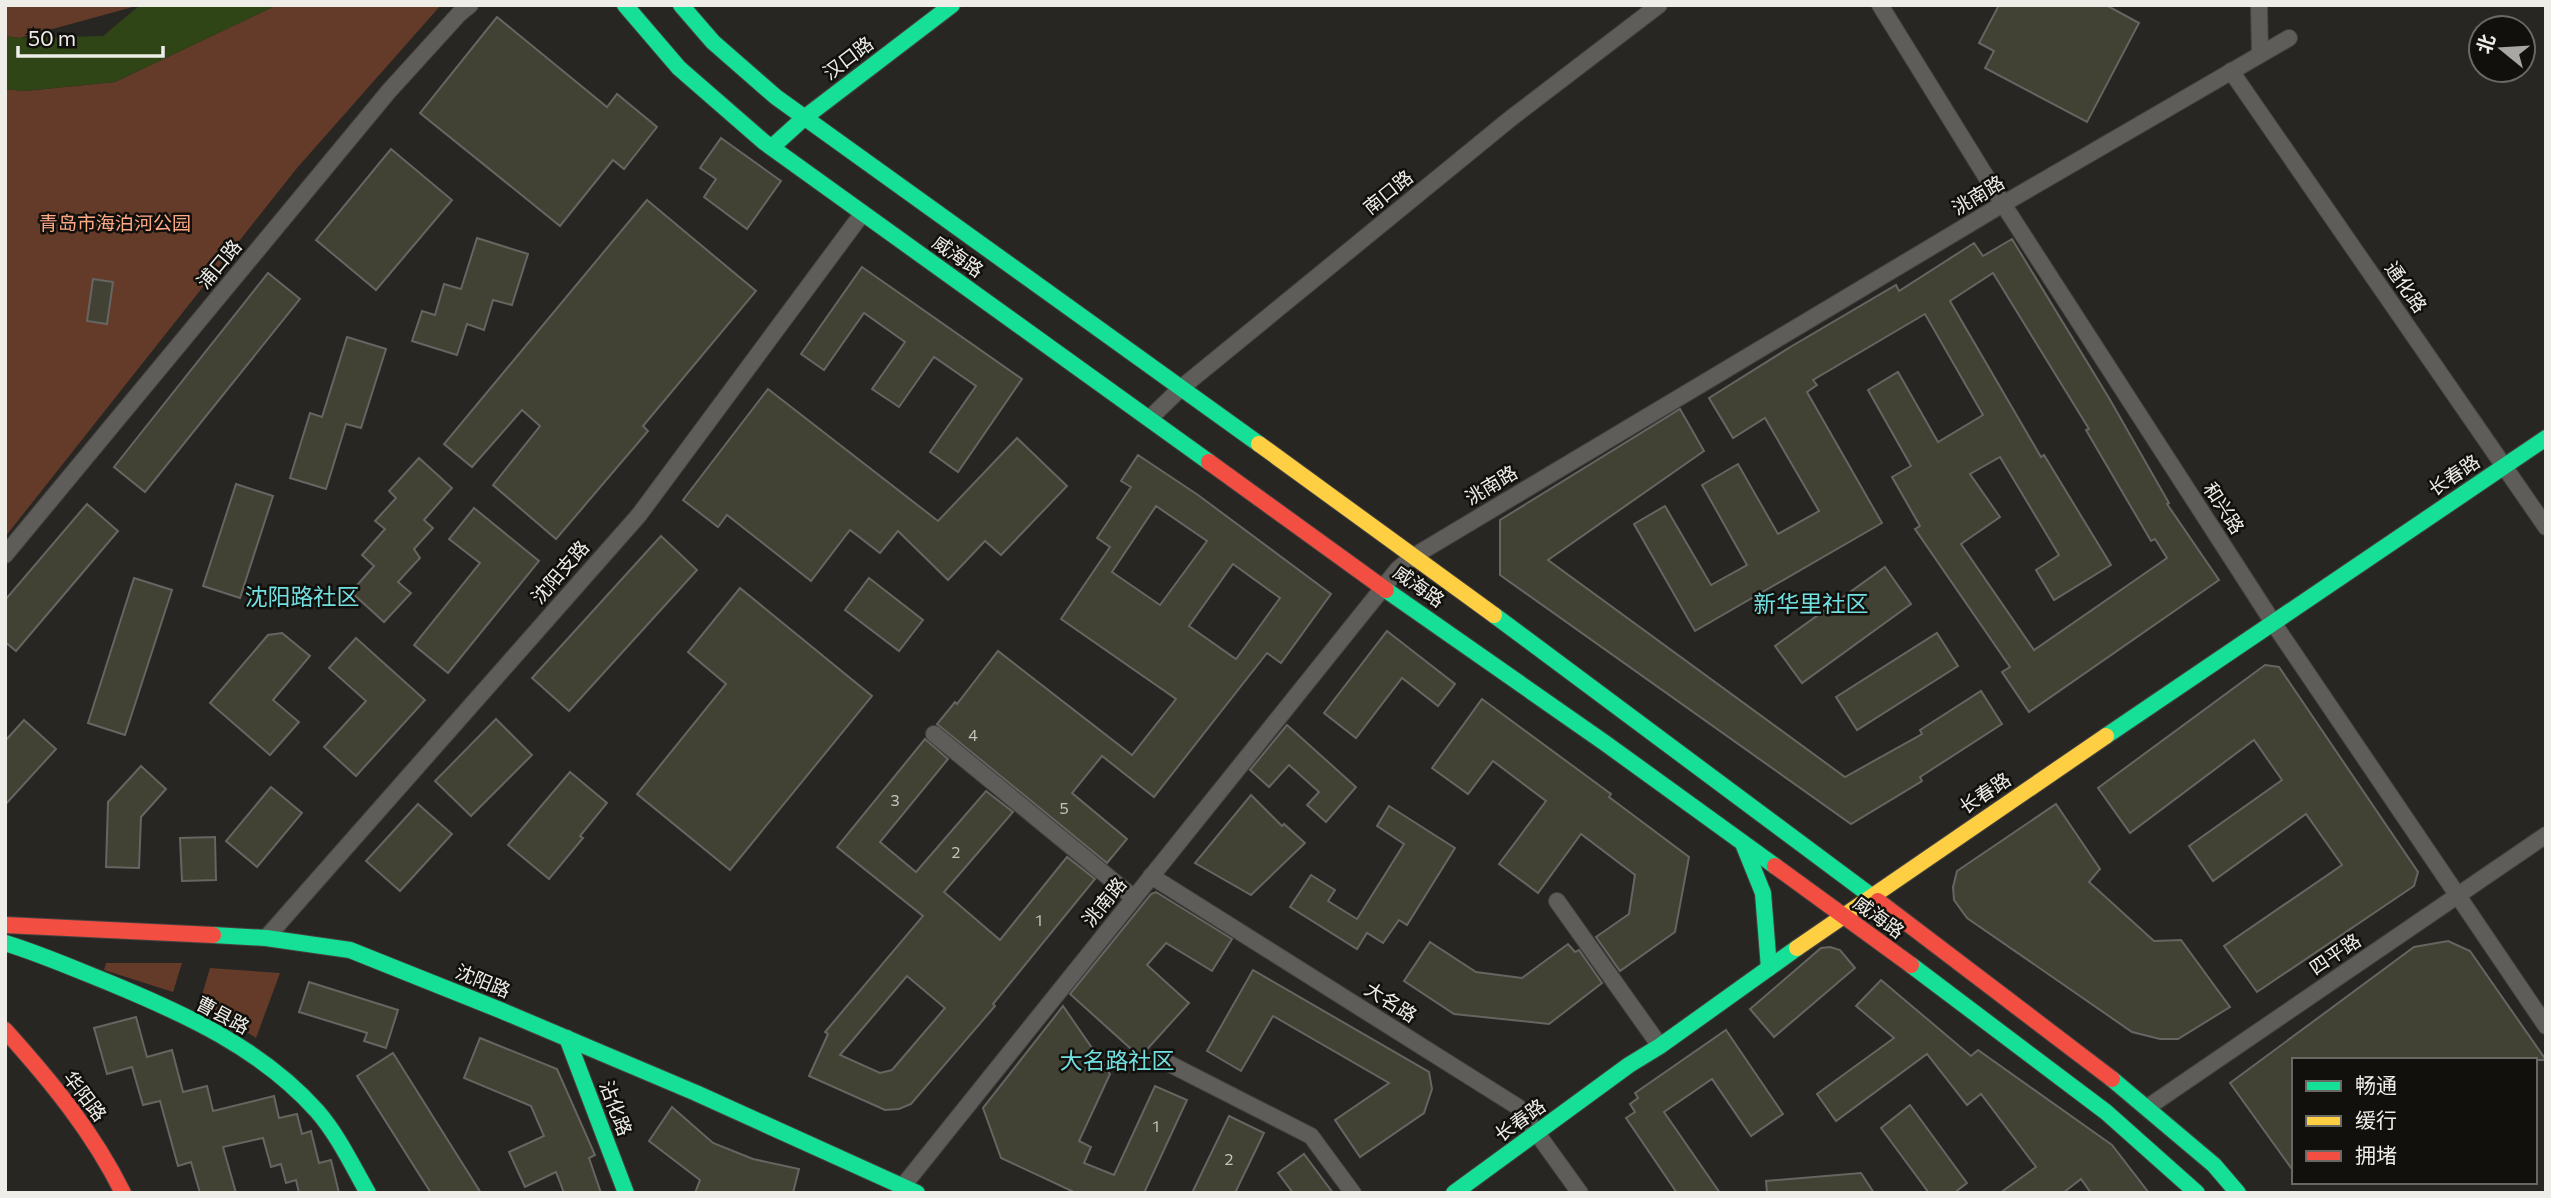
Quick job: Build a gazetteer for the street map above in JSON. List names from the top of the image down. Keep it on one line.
{"streets":{"main road":["汉口路","威海路","长春路","沈阳路","曹县路","华阳路","沾化路"],"street":["南口路","洮南路","浦口路","通化路","和兴路","沈阳支路","四平路","大名路"]},"crossings":[["汉口路","威海路"],["南口路","威海路"],["洮南路","威海路"],["洮南路","通化路"],["洮南路","和兴路"],["洮南路","沈阳路"],["洮南路","大名路"],["威海路","长春路"],["威海路","沈阳支路"],["威海路","四平路"],["通化路","长春路"],["长春路","和兴路"],["长春路","大名路"],["和兴路","四平路"],["沈阳支路","沈阳路"],["沈阳路","沾化路"]],"districts":["沈阳路社区","新华里社区","大名路社区"],"parks":["青岛市海泊河公园"],"house_numbers":["4","3","5","2","1","1","2"],"legend":["畅通","缓行","拥堵"],"scale_bar":"50 m","north":"left"}
